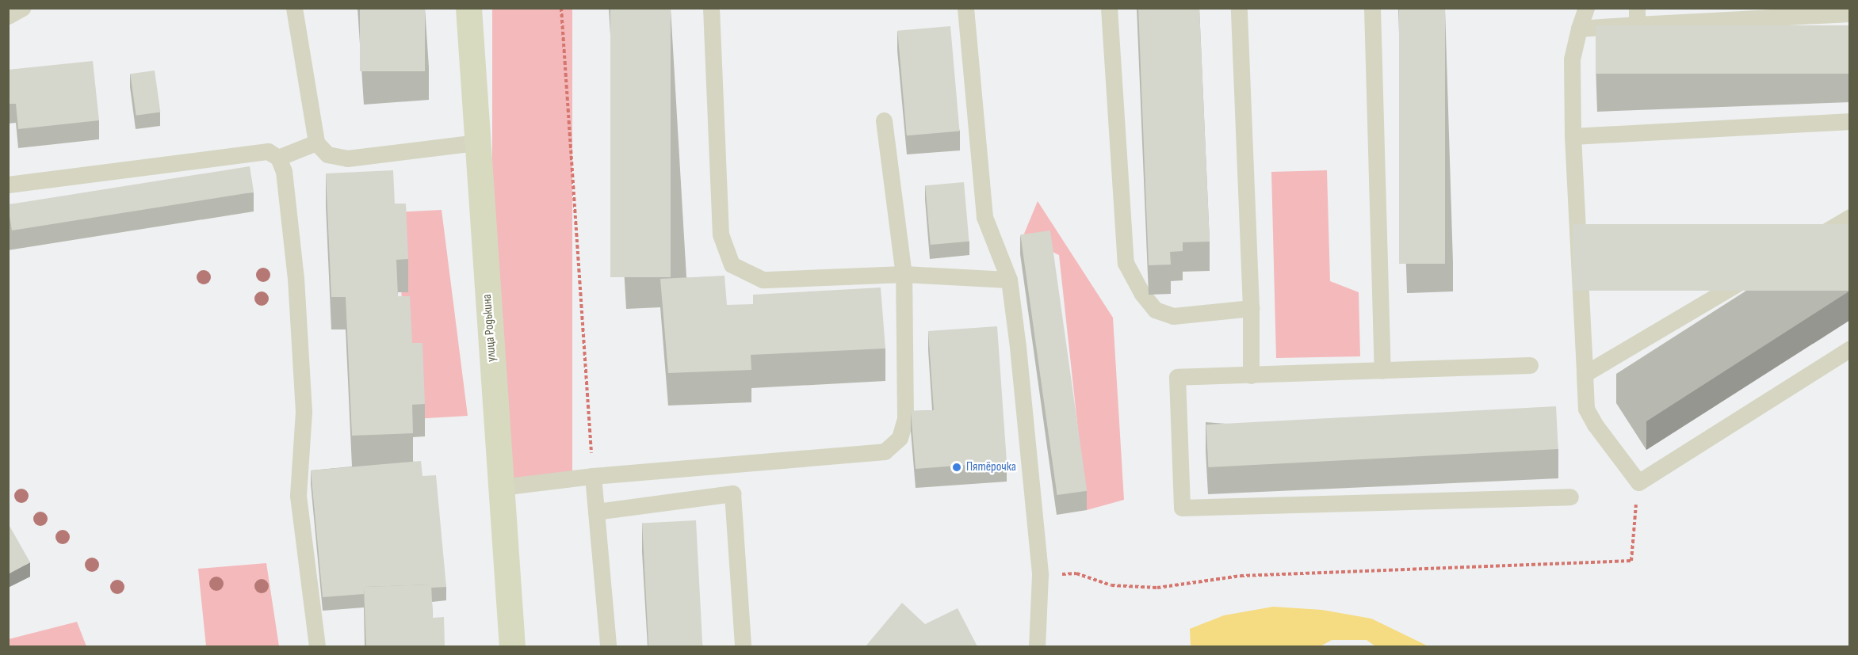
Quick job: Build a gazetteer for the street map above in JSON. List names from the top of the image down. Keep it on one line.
{"streets":{"main road":["улица Родькина"]},"places":["Пятёрочка"]}
